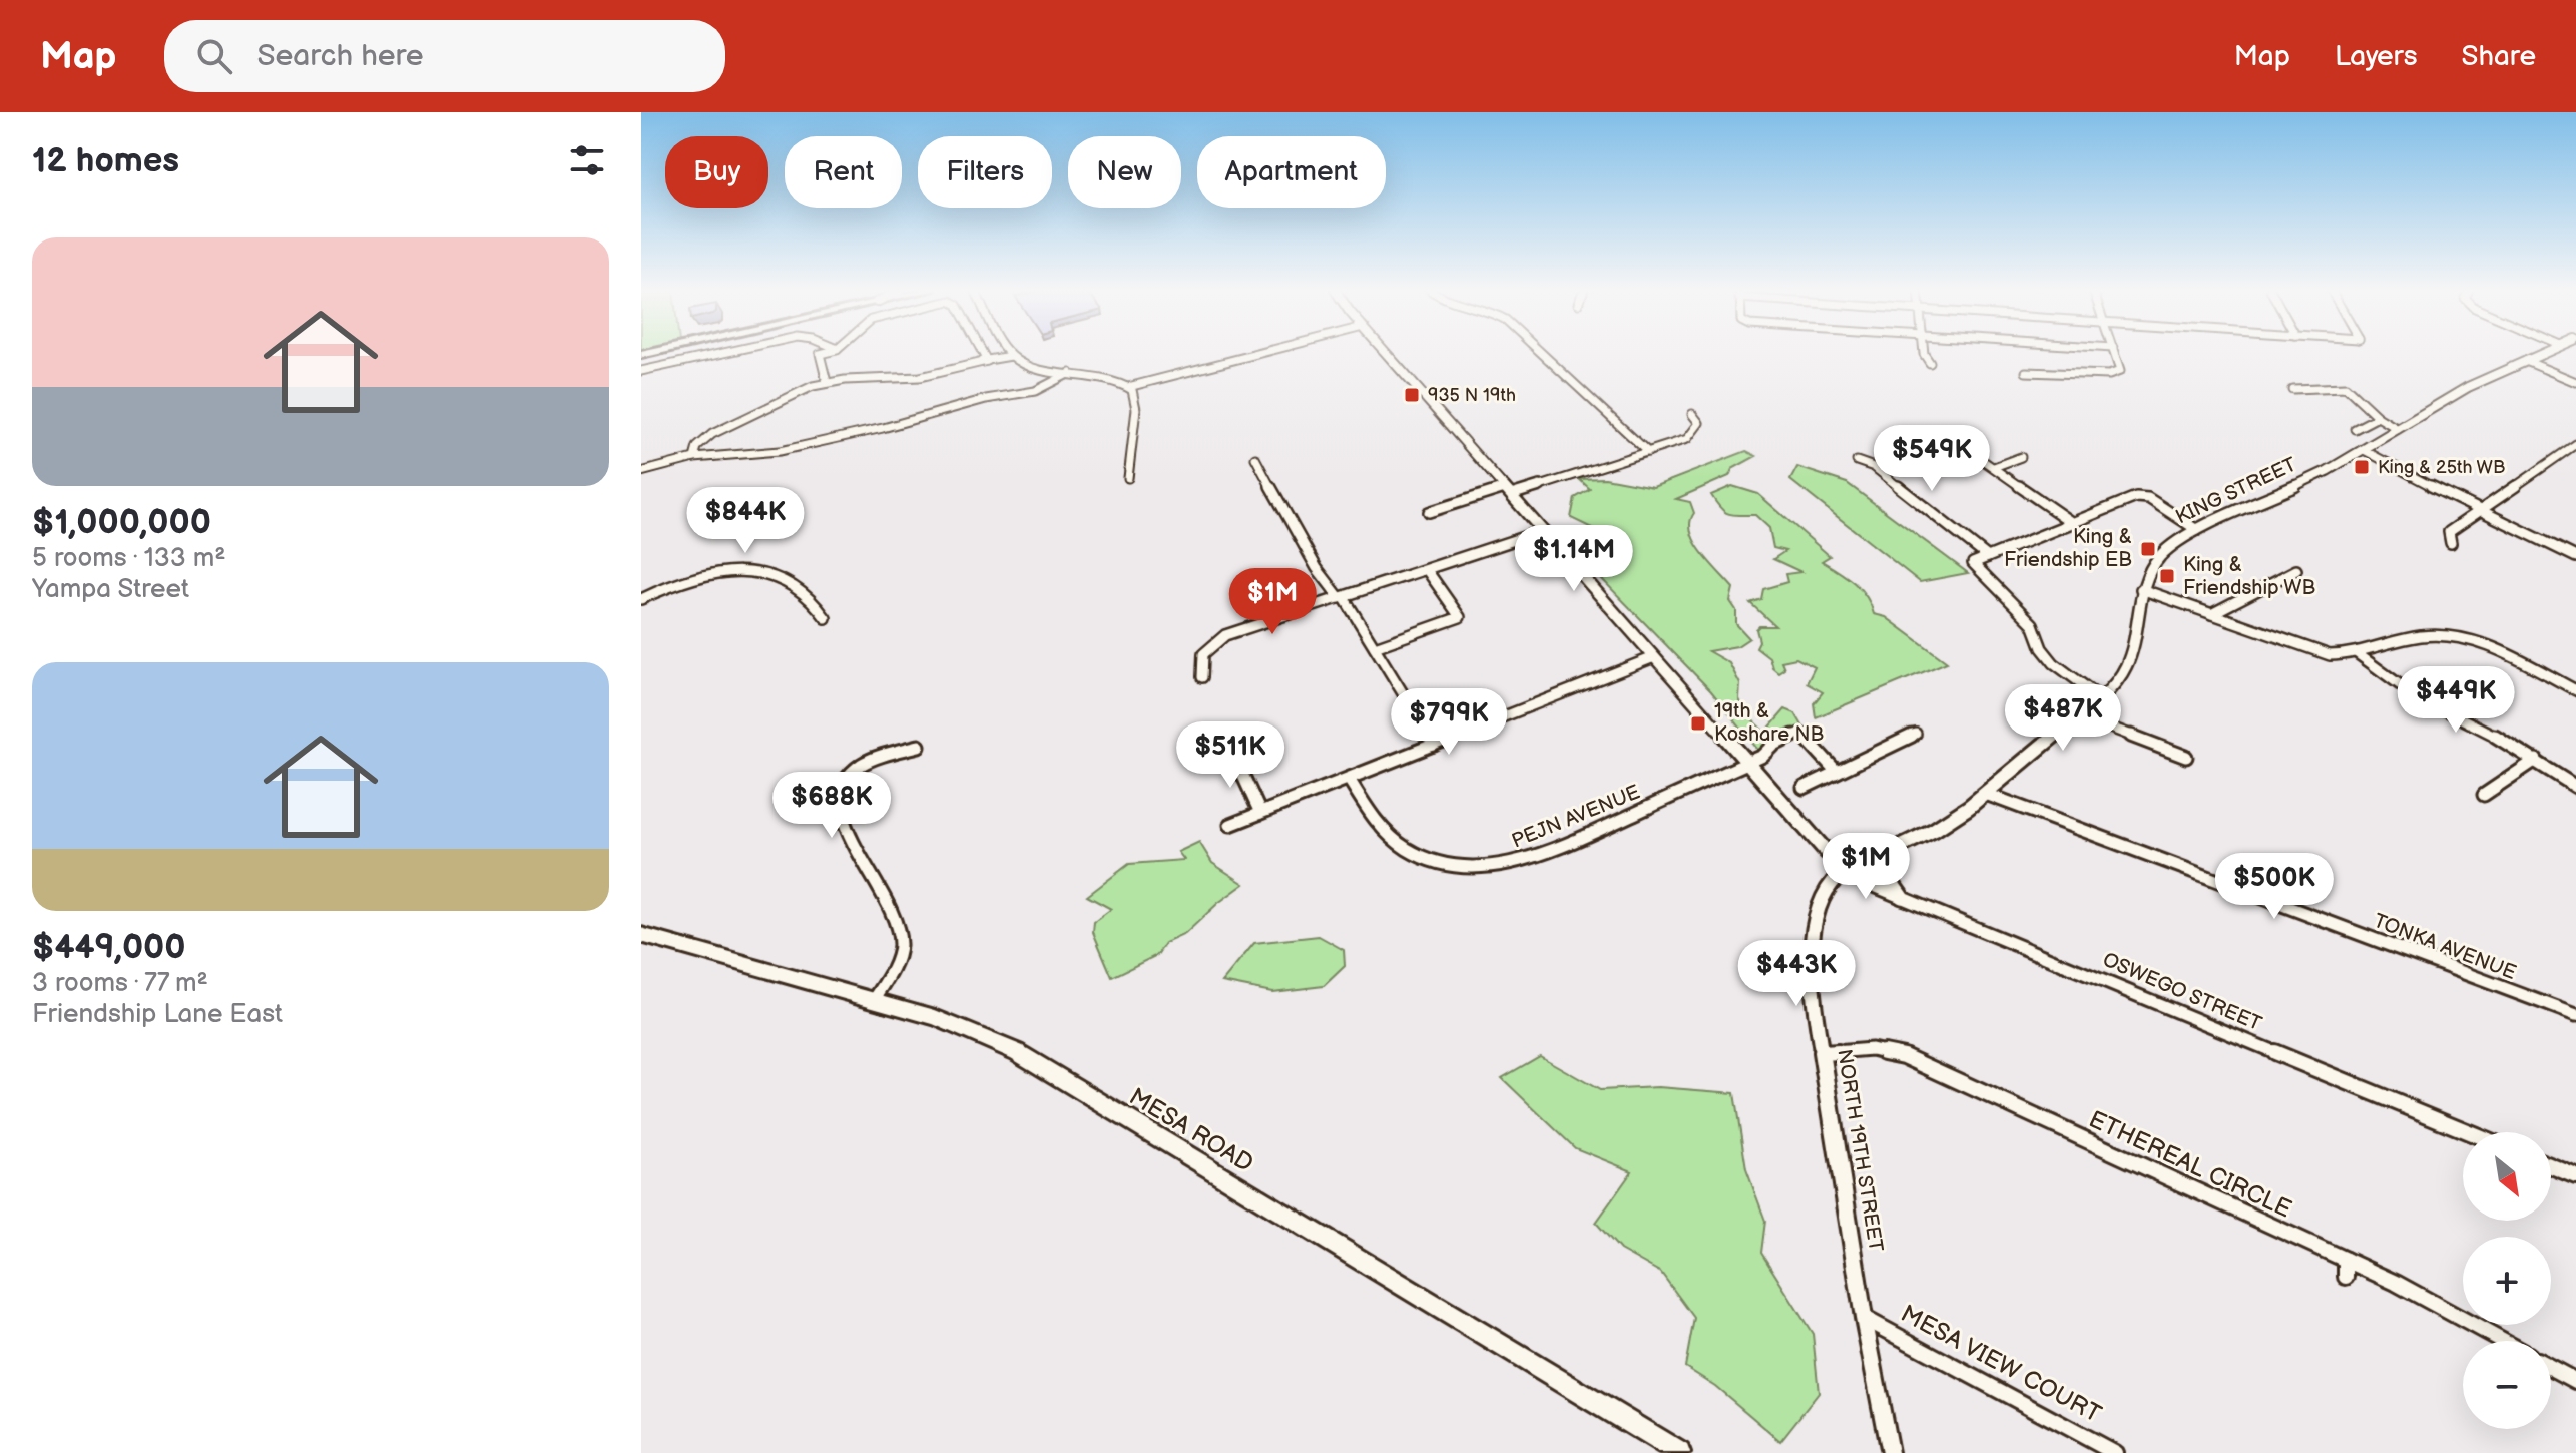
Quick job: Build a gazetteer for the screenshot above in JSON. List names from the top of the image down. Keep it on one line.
{"streets":{"main road":["MESA ROAD"],"street":["KING STREET","PEJN AVENUE","TONKA AVENUE","OSWEGO STREET","NORTH 19TH STREET","ETHEREAL CIRCLE","MESA VIEW COURT"]},"crossings":[["KING STREET","TONKA AVENUE"],["KING STREET","OSWEGO STREET"],["KING STREET","NORTH 19TH STREET"],["OSWEGO STREET","NORTH 19TH STREET"],["NORTH 19TH STREET","ETHEREAL CIRCLE"],["NORTH 19TH STREET","MESA VIEW COURT"]],"places":{"transit":["935 N 19th","King & 25th WB","King & Friendship EB","King & Friendship WB","19th & Koshare NB"]},"north":"bottom right","page":{"header":"Map","search":"Search here","nav":["Map","Layers","Share"],"heading":"12 homes","chip":["Buy","Rent","Filters","New","Apartment"],"list":[{"name":"$1,000,000","note":"5 rooms · 133 m² · Yampa Street"},{"name":"$449,000","note":"3 rooms · 77 m² · Friendship Lane East"}],"price":["$549K","$844K","$1.14M","$1M","$449K","$487K","$799K","$511K","$688K","$1M","$500K","$443K"],"map_buttons":["+","−"]}}
